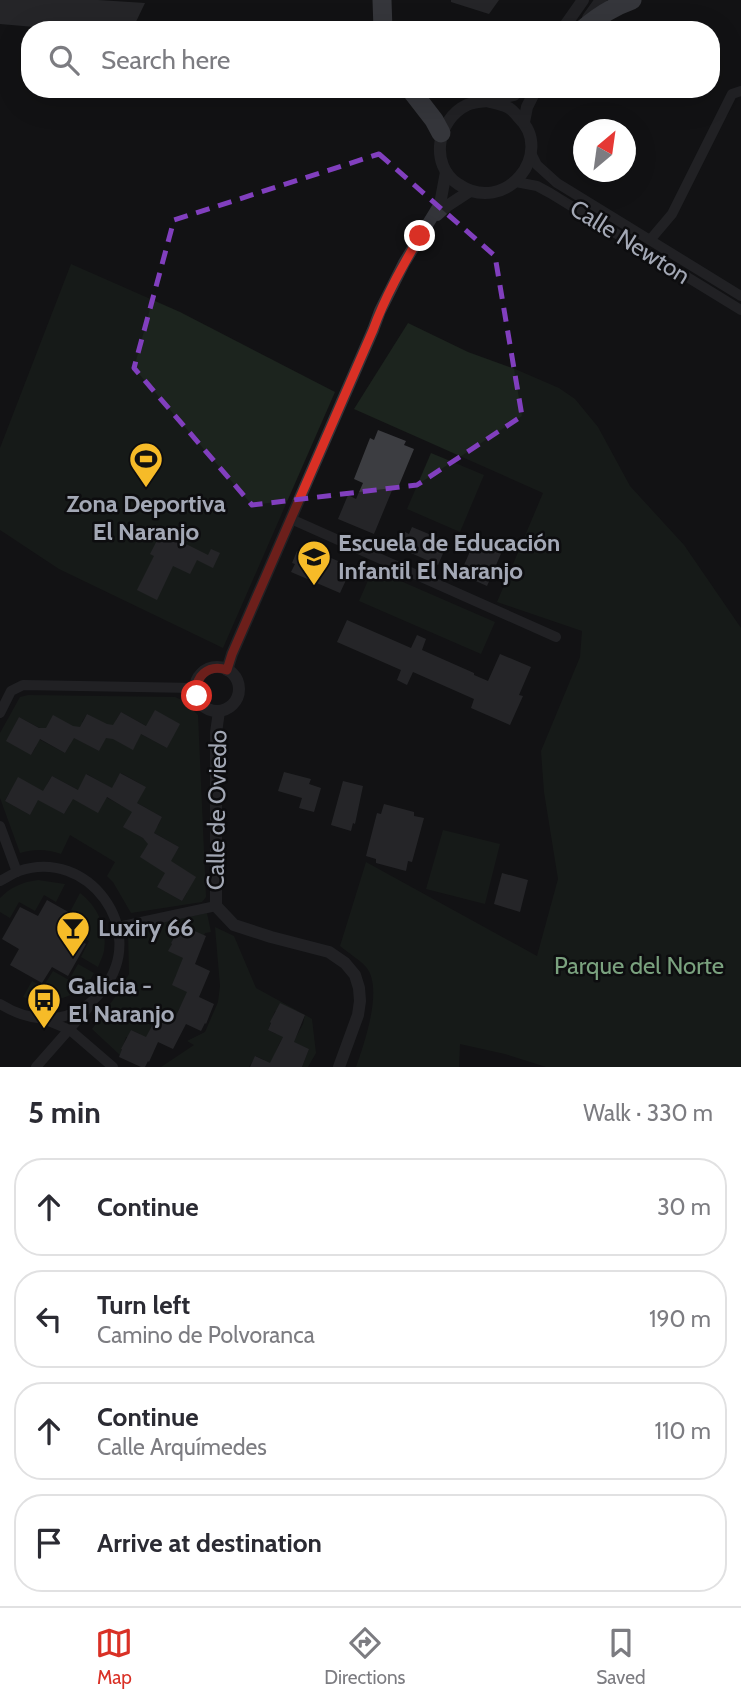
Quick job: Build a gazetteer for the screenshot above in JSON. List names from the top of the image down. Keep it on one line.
{"streets":{"street":["Calle Newton","Calle de Oviedo"]},"parks":["Parque del Norte"],"places":{"sports":["Zona Deportiva El Naranjo"],"school or university":["Escuela de Educación Infantil El Naranjo"],"bar":["Luxiry 66"],"bus stop":["Galicia - El Naranjo"]},"north":"top right","page":{"search":"Search here","heading":["5 min","Walk · 330 m"],"list":[["Continue","30 m"],["Turn left","Camino de Polvoranca","190 m"],["Continue","Calle Arquímedes","110 m"],"Arrive at destination"],"nav":["Map","Directions","Saved"]}}
